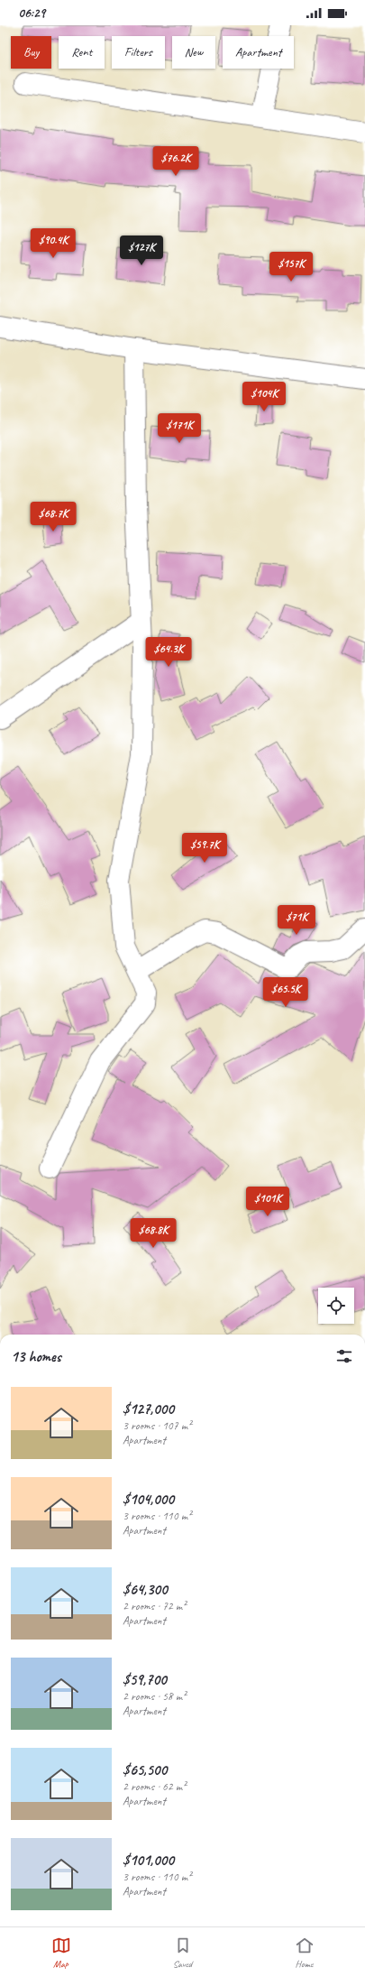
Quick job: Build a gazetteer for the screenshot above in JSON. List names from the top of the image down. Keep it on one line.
{"page":{"status":"06:29","chip":["Buy","Rent","Filters","New","Apartment"],"price":["$76.2K","$90.4K","$127K","$157K","$104K","$171K","$68.7K","$64.3K","$59.7K","$71K","$65.5K","$101K","$68.8K"],"heading":"13 homes","list":[{"name":"$127,000","note":"3 rooms · 107 m² · Apartment"},{"name":"$104,000","note":"3 rooms · 110 m² · Apartment"},{"name":"$64,300","note":"2 rooms · 72 m² · Apartment"},{"name":"$59,700","note":"2 rooms · 58 m² · Apartment"},{"name":"$65,500","note":"2 rooms · 62 m² · Apartment"},{"name":"$101,000","note":"3 rooms · 110 m² · Apartment"}],"tabs":["Map","Saved","Home"]}}
